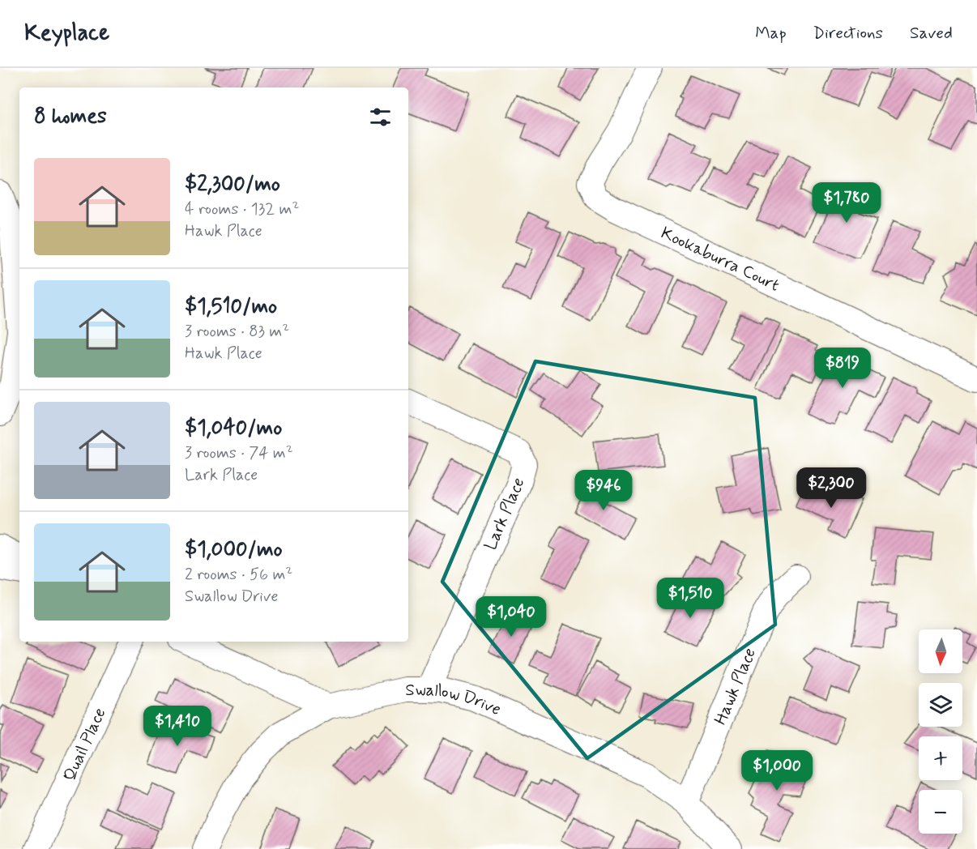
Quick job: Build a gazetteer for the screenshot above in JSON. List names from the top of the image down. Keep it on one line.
{"streets":{"street":["Kookaburra Court","Lark Place","Hawk Place","Swallow Drive","Quail Place"]},"crossings":[["Lark Place","Swallow Drive"],["Hawk Place","Swallow Drive"]],"north":"bottom","page":{"header":"Keyplace","nav":["Map","Directions","Saved"],"heading":"8 homes","list":[{"name":"$2,300/mo","note":"4 rooms · 132 m² · Hawk Place"},{"name":"$1,510/mo","note":"3 rooms · 83 m² · Hawk Place"},{"name":"$1,040/mo","note":"3 rooms · 74 m² · Lark Place"},{"name":"$1,000/mo","note":"2 rooms · 56 m² · Swallow Drive"}],"price":["$1,780","$819","$2,300","$946","$1,510","$1,040","$1,410","$1,000"],"map_buttons":["+","−"]}}
